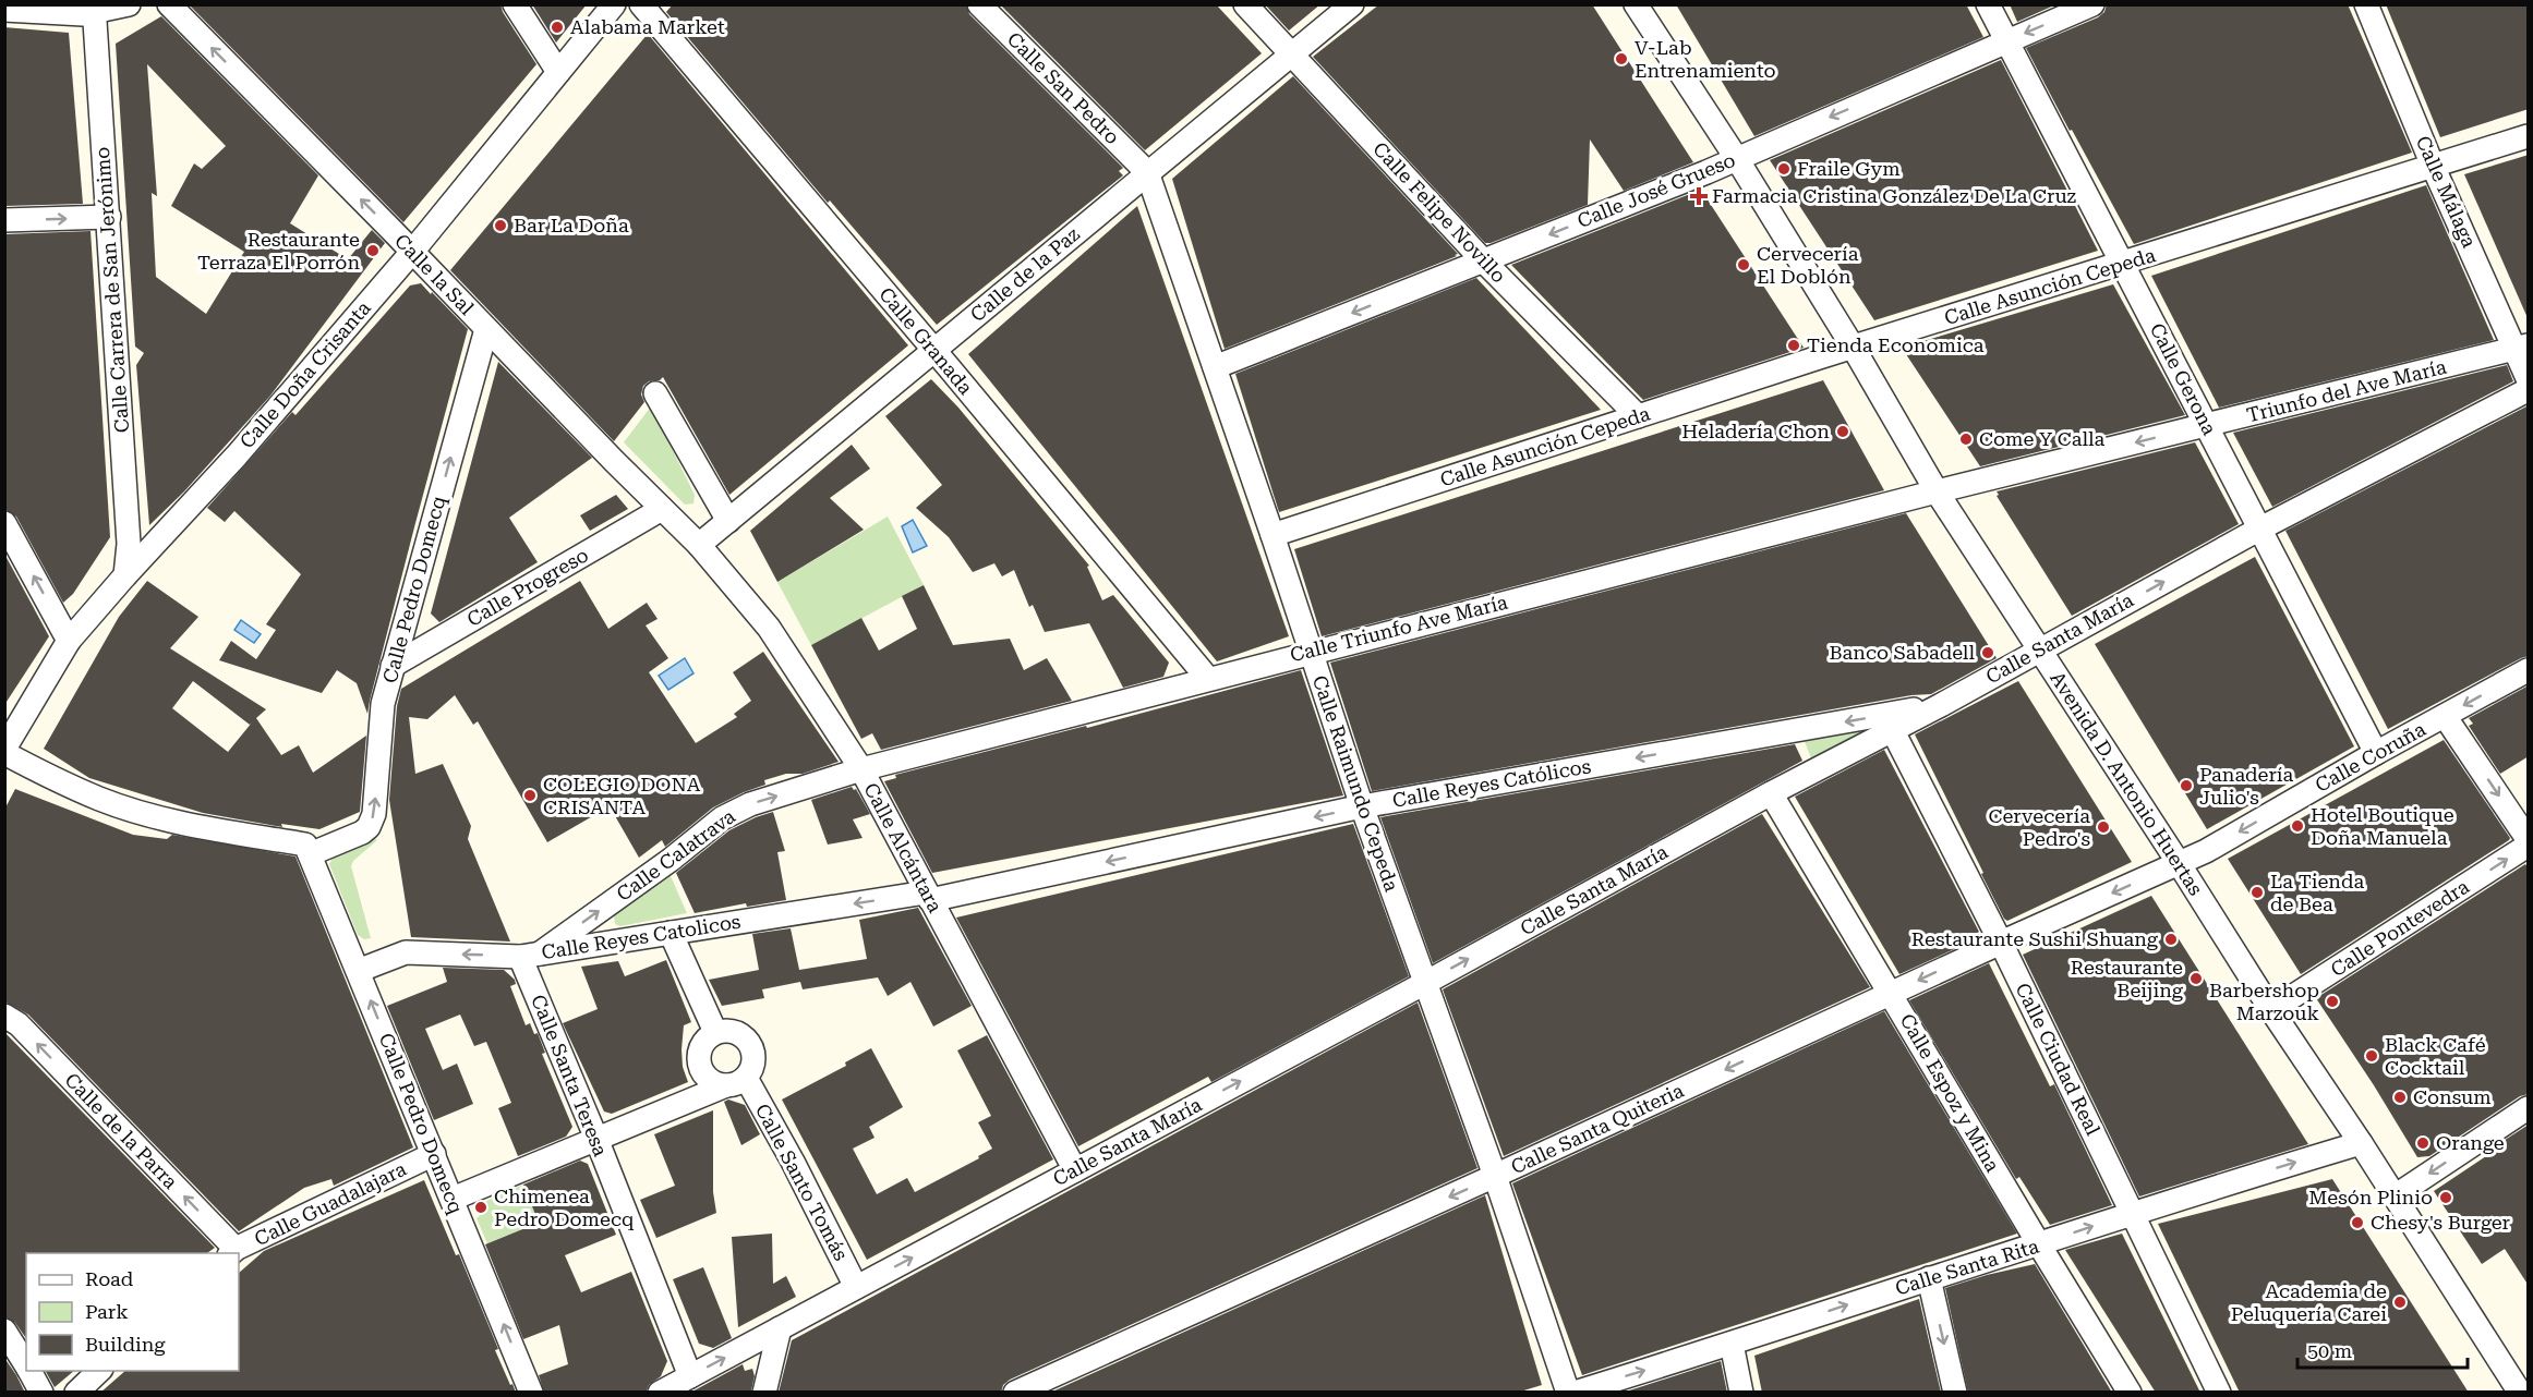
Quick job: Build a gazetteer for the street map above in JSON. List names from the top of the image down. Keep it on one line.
{"streets":{"street":["Calle San Pedro","Calle José Grueso","Calle Málaga","Calle Felipe Novillo","Calle la Sal","Calle de la Paz","Calle Asunción Cepeda","Calle Carrera de San Jerónimo","Calle Granada","Calle Doña Crisanta","Calle Gerona","Triunfo del Ave María","Calle Progreso","Calle Pedro Domecq","Calle Triunfo Ave María","Calle Santa María","Calle Coruña","Calle Raimundo Cepeda","Calle Reyes Católicos","Avenida D. Antonio Huertas","Calle Alcántara","Calle Calatrava","Calle Pontevedra","Calle Reyes Catolicos","Calle Ciudad Real","Calle Santa Teresa","Calle Espoz y Mina","Calle Santa Quiteria","Calle de la Parra","Calle Santo Tomás","Calle Guadalajara","Calle Santa Rita"]},"crossings":[["Calle San Pedro","Calle de la Paz"],["Calle San Pedro","Calle Raimundo Cepeda"],["Calle José Grueso","Calle Felipe Novillo"],["Calle José Grueso","Calle Gerona"],["Calle José Grueso","Calle Raimundo Cepeda"],["Calle José Grueso","Avenida D. Antonio Huertas"],["Calle Málaga","Calle Asunción Cepeda"],["Calle Málaga","Triunfo del Ave María"],["Calle Felipe Novillo","Calle de la Paz"],["Calle Felipe Novillo","Calle Asunción Cepeda"],["Calle la Sal","Calle de la Paz"],["Calle la Sal","Calle Doña Crisanta"],["Calle la Sal","Calle Progreso"],["Calle la Sal","Calle Pedro Domecq"],["Calle la Sal","Calle Alcántara"],["Calle de la Paz","Calle Granada"],["Calle de la Paz","Calle Raimundo Cepeda"],["Calle de la Paz","Calle Alcántara"],["Calle Asunción Cepeda","Calle Gerona"],["Calle Asunción Cepeda","Calle Raimundo Cepeda"],["Calle Asunción Cepeda","Avenida D. Antonio Huertas"],["Calle Carrera de San Jerónimo","Calle Doña Crisanta"],["Calle Granada","Calle Triunfo Ave María"],["Calle Gerona","Triunfo del Ave María"],["Calle Gerona","Calle Santa María"],["Calle Gerona","Calle Coruña"],["Triunfo del Ave María","Calle Triunfo Ave María"],["Triunfo del Ave María","Avenida D. Antonio Huertas"],["Calle Progreso","Calle Pedro Domecq"],["Calle Pedro Domecq","Calle Reyes Catolicos"],["Calle Pedro Domecq","Calle Guadalajara"],["Calle Triunfo Ave María","Calle Raimundo Cepeda"],["Calle Triunfo Ave María","Avenida D. Antonio Huertas"],["Calle Triunfo Ave María","Calle Alcántara"],["Calle Triunfo Ave María","Calle Calatrava"],["Calle Santa María","Calle Raimundo Cepeda"],["Calle Santa María","Calle Reyes Católicos"],["Calle Santa María","Avenida D. Antonio Huertas"],["Calle Santa María","Calle Alcántara"],["Calle Santa María","Calle Ciudad Real"],["Calle Santa María","Calle Santa Teresa"],["Calle Santa María","Calle Espoz y Mina"],["Calle Santa María","Calle Santo Tomás"],["Calle Coruña","Avenida D. Antonio Huertas"],["Calle Coruña","Calle Santa Quiteria"],["Calle Raimundo Cepeda","Calle Reyes Católicos"],["Calle Raimundo Cepeda","Calle Santa Quiteria"],["Calle Reyes Católicos","Calle Alcántara"],["Calle Reyes Católicos","Calle Reyes Catolicos"],["Avenida D. Antonio Huertas","Calle Pontevedra"],["Avenida D. Antonio Huertas","Calle Santa Quiteria"],["Avenida D. Antonio Huertas","Calle Santa Rita"],["Calle Alcántara","Calle Calatrava"],["Calle Alcántara","Calle Reyes Catolicos"],["Calle Calatrava","Calle Reyes Catolicos"],["Calle Calatrava","Calle Santa Teresa"],["Calle Reyes Catolicos","Calle Santa Teresa"],["Calle Ciudad Real","Calle Santa Quiteria"],["Calle Ciudad Real","Calle Santa Rita"],["Calle Espoz y Mina","Calle Santa Quiteria"],["Calle Espoz y Mina","Calle Santa Rita"],["Calle de la Parra","Calle Guadalajara"]],"one_way":["Calle José Grueso","Calle la Sal","Triunfo del Ave María","Calle Pedro Domecq","Calle Santa María","Calle Coruña","Calle Reyes Católicos","Calle Calatrava","Calle Pontevedra","Calle Reyes Catolicos","Calle Santa Quiteria","Calle de la Parra","Calle Santa Rita"],"places":{"other":["Alabama Market","V-Lab Entrenamiento","Fraile Gym","Bar La Doña","Restaurante Terraza El Porrón","Cervecería El Doblón","Tienda Economica","Heladería Chon","Come Y Calla","Banco Sabadell","Panadería Julio's","COLEGIO DONA CRISANTA","Hotel Boutique Doña Manuela","Cervecería Pedro's","La Tienda de Bea","Restaurante Sushi Shuang","Restaurante Beijing","Barbershop Marzouk","Black Café Cocktail","Consum","Orange","Mesón Plinio","Chimenea Pedro Domecq","Chesy's Burger","Academia de Peluquería Carei"],"health":["Farmacia Cristina González De La Cruz"]},"legend":["Road","Park","Building"],"scale_bar":"50 m"}
